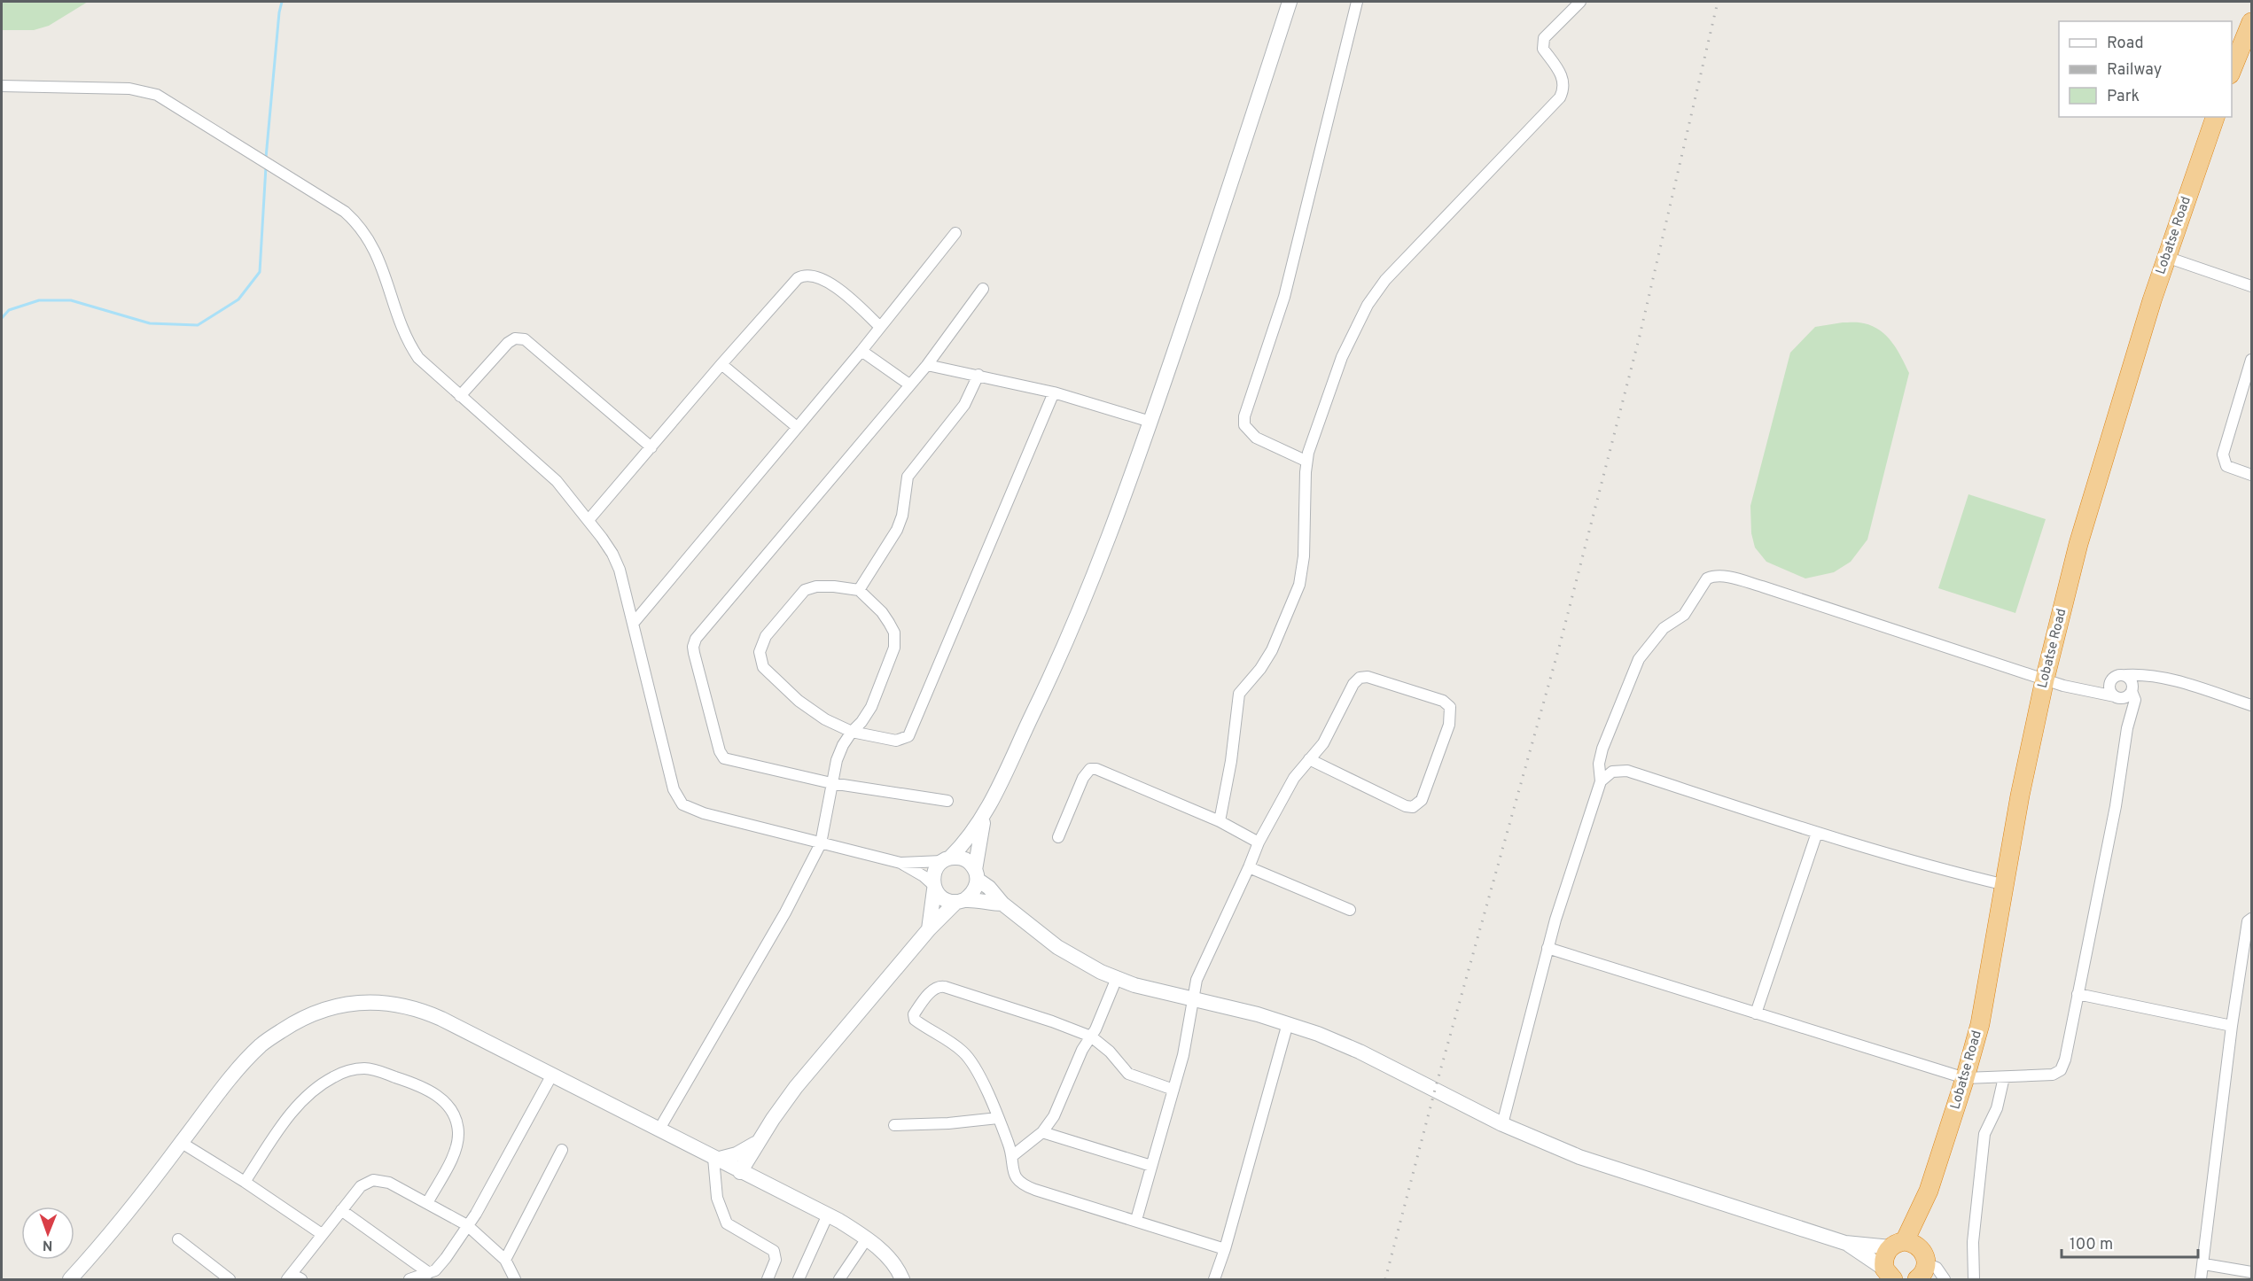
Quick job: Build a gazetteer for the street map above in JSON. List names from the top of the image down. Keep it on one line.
{"streets":{"highway":["Lobatse Road"]},"legend":["Road","Railway","Park"],"scale_bar":"100 m","north":"bottom"}
